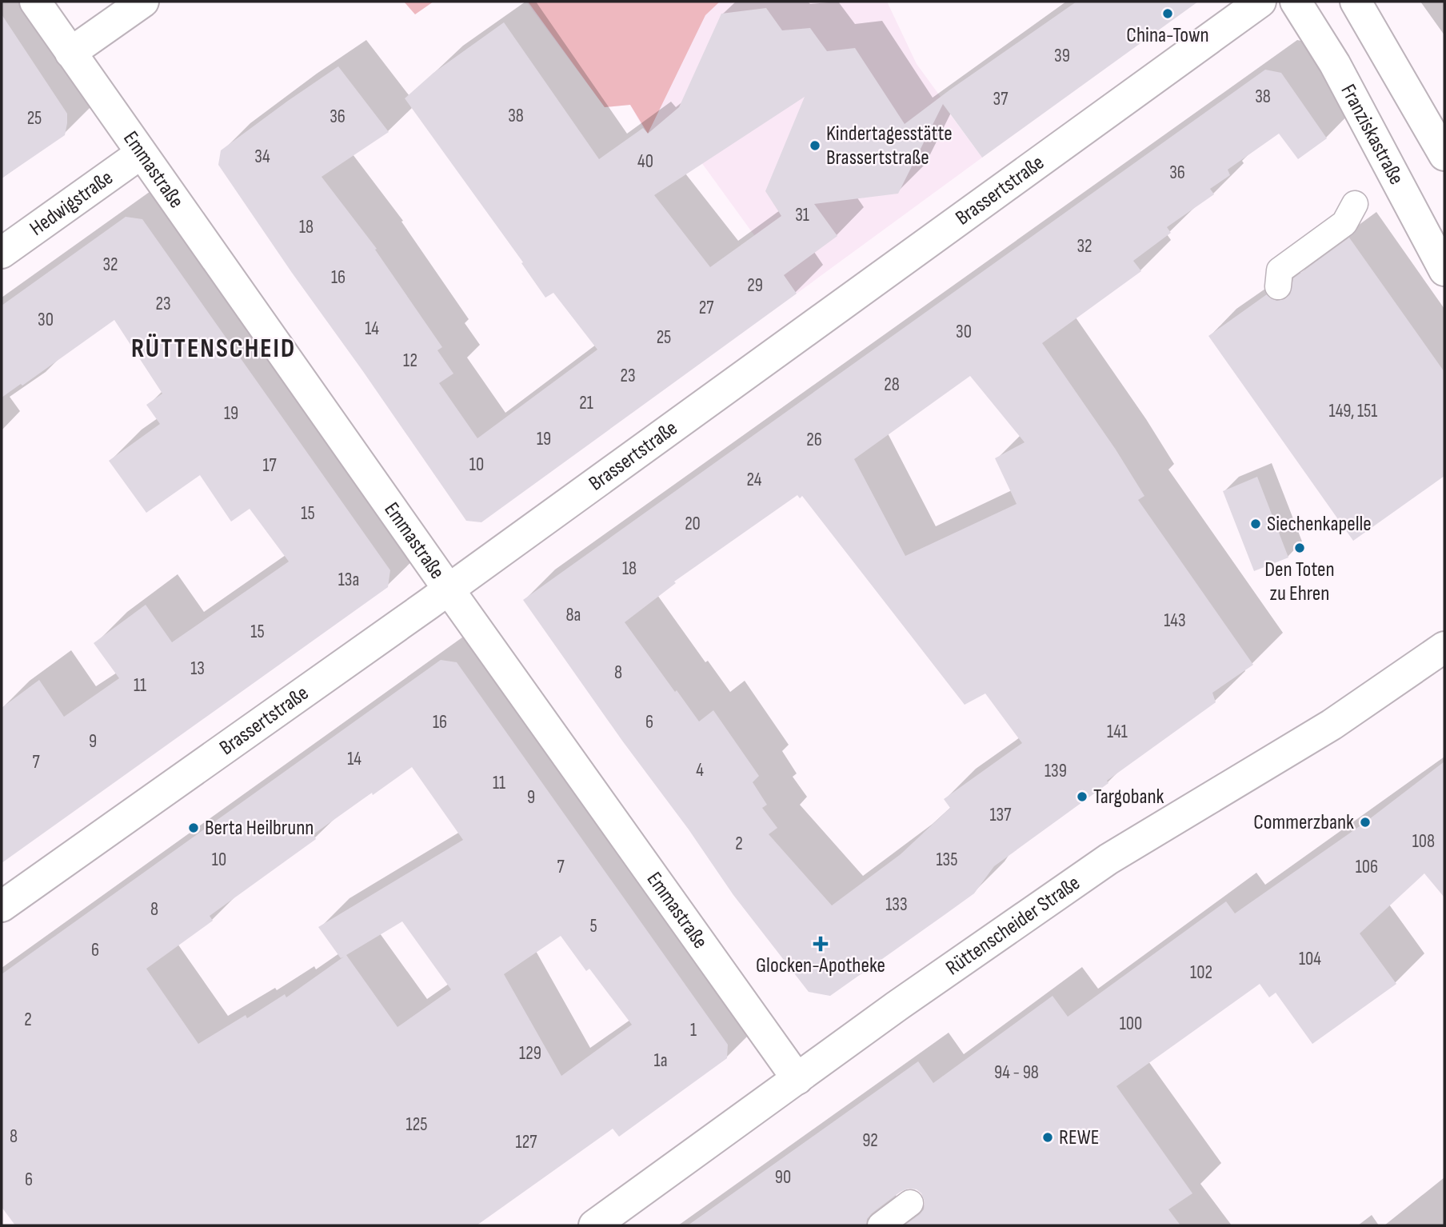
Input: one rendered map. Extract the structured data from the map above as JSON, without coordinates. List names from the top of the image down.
{
  "streets": {
    "street": [
      "Franziskastraße",
      "Emmastraße",
      "Brassertstraße",
      "Hedwigstraße",
      "Rüttenscheider Straße"
    ]
  },
  "crossings": [
    ["Emmastraße", "Brassertstraße"],
    ["Emmastraße", "Hedwigstraße"],
    ["Emmastraße", "Rüttenscheider Straße"]
  ],
  "districts": ["RÜTTENSCHEID"],
  "places": {
    "other": [
      "China-Town",
      "Kindertagesstätte Brassertstraße",
      "Siechenkapelle",
      "Den Toten zu Ehren",
      "Targobank",
      "Commerzbank",
      "Berta Heilbrunn",
      "REWE"
    ],
    "health": ["Glocken-Apotheke"]
  },
  "house_numbers": [
    "39",
    "38",
    "37",
    "38",
    "36",
    "25",
    "34",
    "40",
    "36",
    "31",
    "18",
    "32",
    "32",
    "16",
    "29",
    "23",
    "27",
    "30",
    "14",
    "30",
    "25",
    "12",
    "23",
    "28",
    "21",
    "149, 151",
    "19",
    "19",
    "26",
    "10",
    "17",
    "24",
    "15",
    "20",
    "18",
    "13a",
    "8a",
    "143",
    "15",
    "13",
    "8",
    "11",
    "16",
    "6",
    "141",
    "9",
    "14",
    "7",
    "4",
    "139",
    "11",
    "9",
    "137",
    "108",
    "2",
    "10",
    "135",
    "7",
    "106",
    "133",
    "8",
    "5",
    "6",
    "104",
    "102",
    "2",
    "100",
    "1",
    "129",
    "1a",
    "94 - 98",
    "125",
    "8",
    "92",
    "127",
    "90",
    "6"
  ]
}
